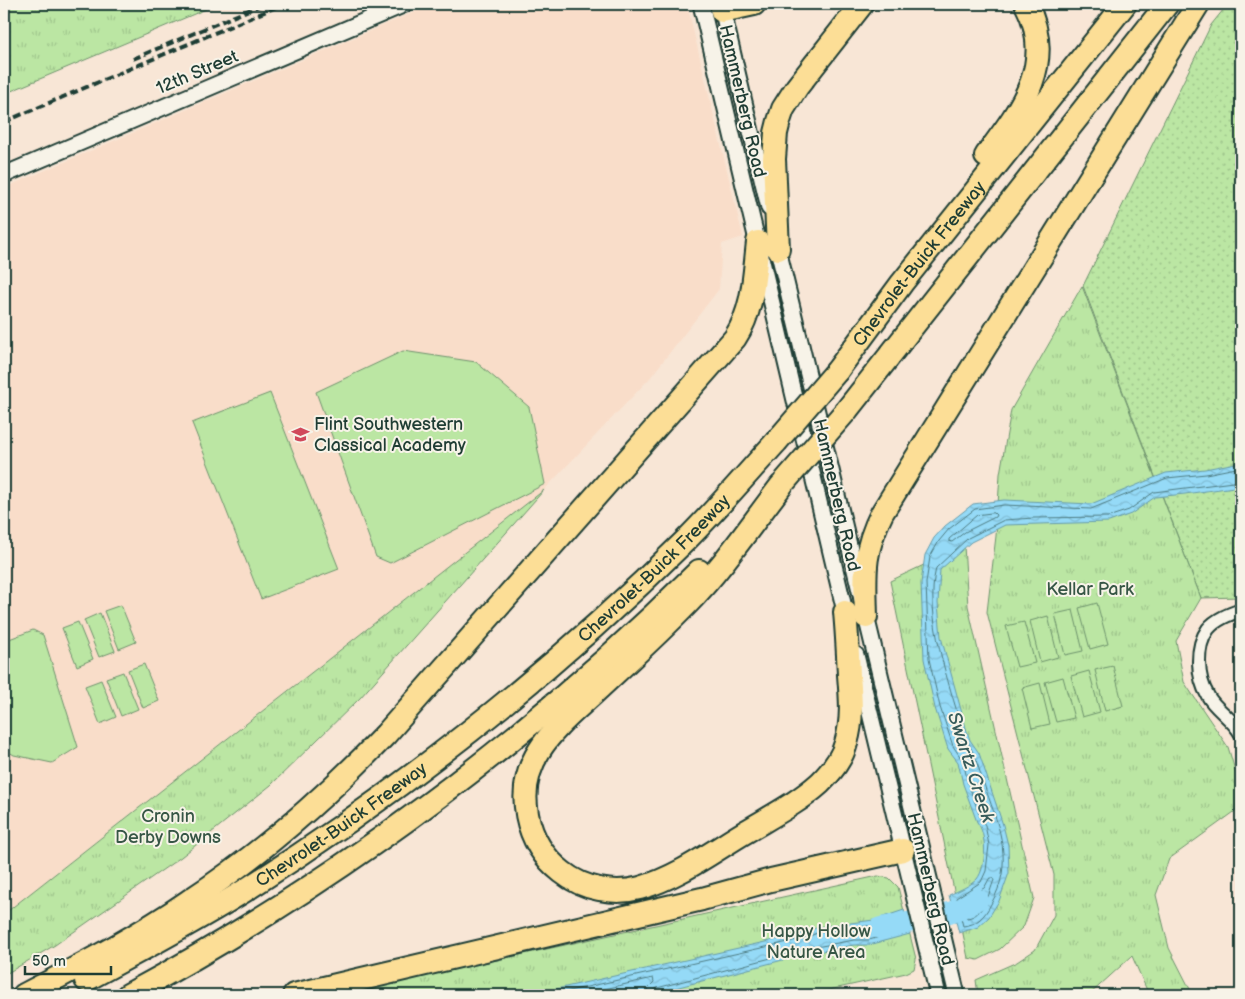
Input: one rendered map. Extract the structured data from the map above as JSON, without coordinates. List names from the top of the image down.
{
  "streets": {
    "highway": ["Chevrolet-Buick Freeway"],
    "street": ["12th Street", "Hammerberg Road"]
  },
  "water": ["Swartz Creek"],
  "parks": ["Kellar Park", "Cronin Derby Downs", "Happy Hollow Nature Area"],
  "places": {
    "school or university": ["Flint Southwestern Classical Academy"]
  },
  "scale_bar": "50 m"
}
